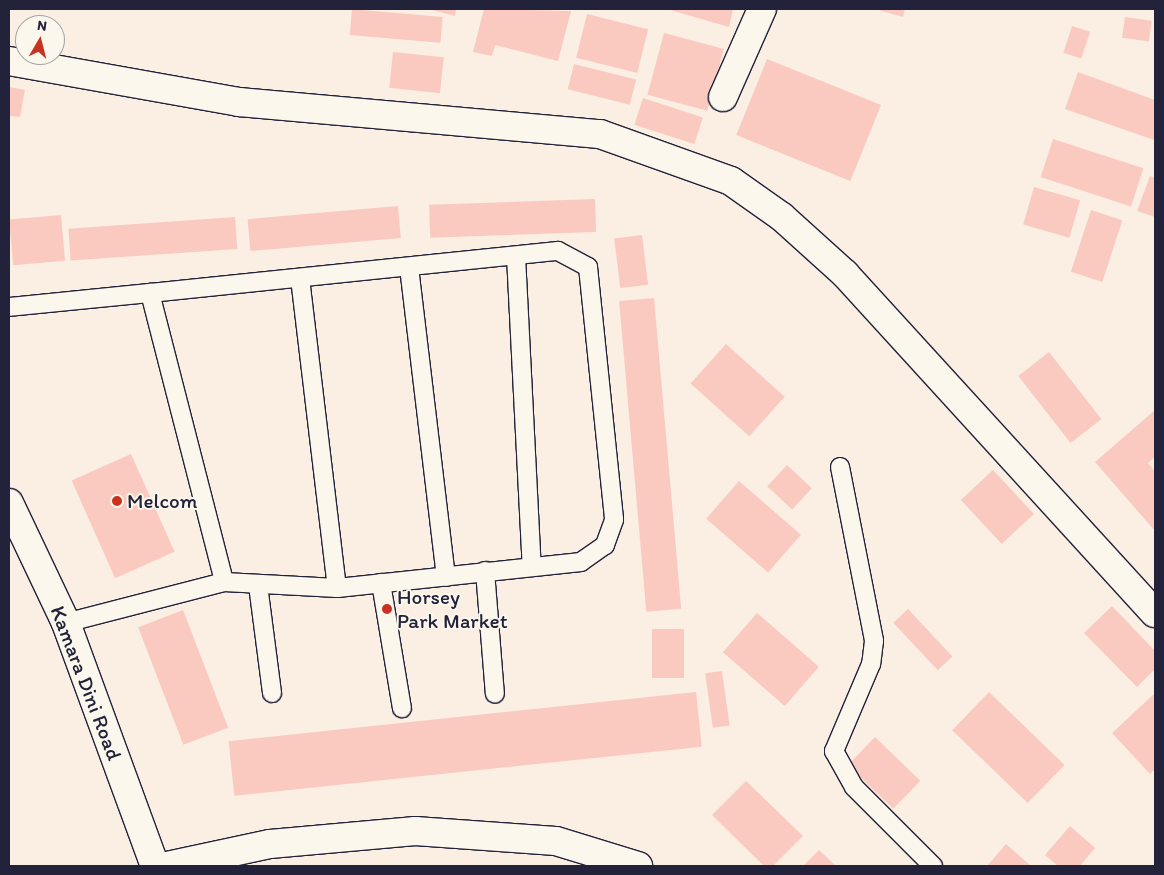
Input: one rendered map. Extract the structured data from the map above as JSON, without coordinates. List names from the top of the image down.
{
  "streets": {
    "street": ["Kamara Dini Road"]
  },
  "places": ["Melcom", "Horsey Park Market"],
  "north": "top"
}
